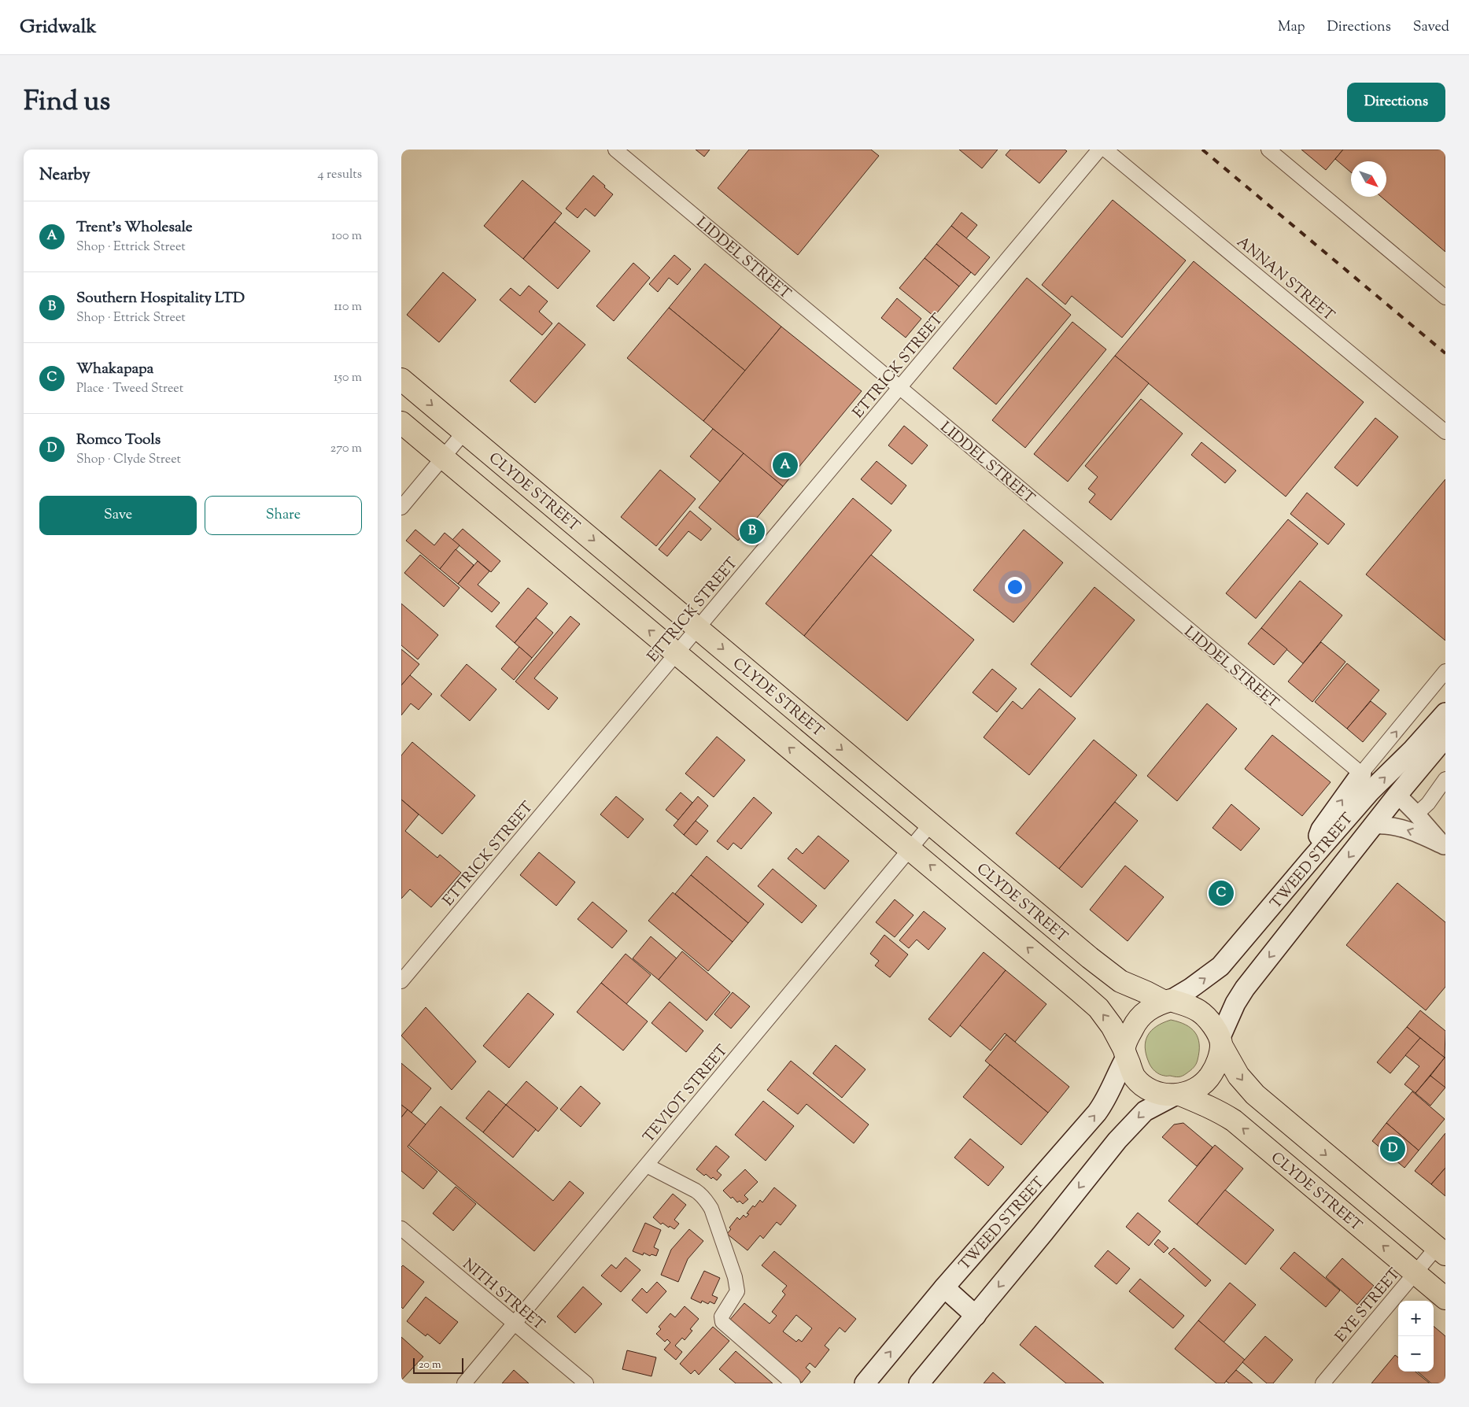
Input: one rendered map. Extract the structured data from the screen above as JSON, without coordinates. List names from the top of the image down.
{
  "streets": {
    "highway": ["CLYDE STREET"],
    "main road": ["TWEED STREET"],
    "street": [
      "LIDDEL STREET",
      "ANNAN STREET",
      "ETTRICK STREET",
      "TEVIOT STREET",
      "NITH STREET",
      "EYE STREET"
    ]
  },
  "crossings": [
    ["LIDDEL STREET", "ETTRICK STREET"],
    ["ETTRICK STREET", "CLYDE STREET"],
    ["CLYDE STREET", "TWEED STREET"],
    ["CLYDE STREET", "TEVIOT STREET"],
    ["CLYDE STREET", "EYE STREET"],
    ["TEVIOT STREET", "NITH STREET"]
  ],
  "scale_bar": "20 m",
  "north": "bottom right",
  "page": {
    "header": "Gridwalk",
    "nav": ["Map", "Directions", "Saved"],
    "title": "Find us",
    "buttons": [
      "Directions",
      ["Save", "Share"]
    ],
    "heading": ["Nearby", "4 results"],
    "list": [
      {
        "mark": "A",
        "name": "Trent's Wholesale",
        "note": "Shop · Ettrick Street",
        "value": "100 m"
      },
      {
        "mark": "B",
        "name": "Southern Hospitality LTD",
        "note": "Shop · Ettrick Street",
        "value": "110 m"
      },
      {
        "mark": "C",
        "name": "Whakapapa",
        "note": "Place · Tweed Street",
        "value": "150 m"
      },
      {
        "mark": "D",
        "name": "Romco Tools",
        "note": "Shop · Clyde Street",
        "value": "270 m"
      }
    ],
    "pins": [
      "A",
      "B",
      "C",
      "D"
    ],
    "map_buttons": ["+", "−"],
    "scale": "20 m"
  }
}
